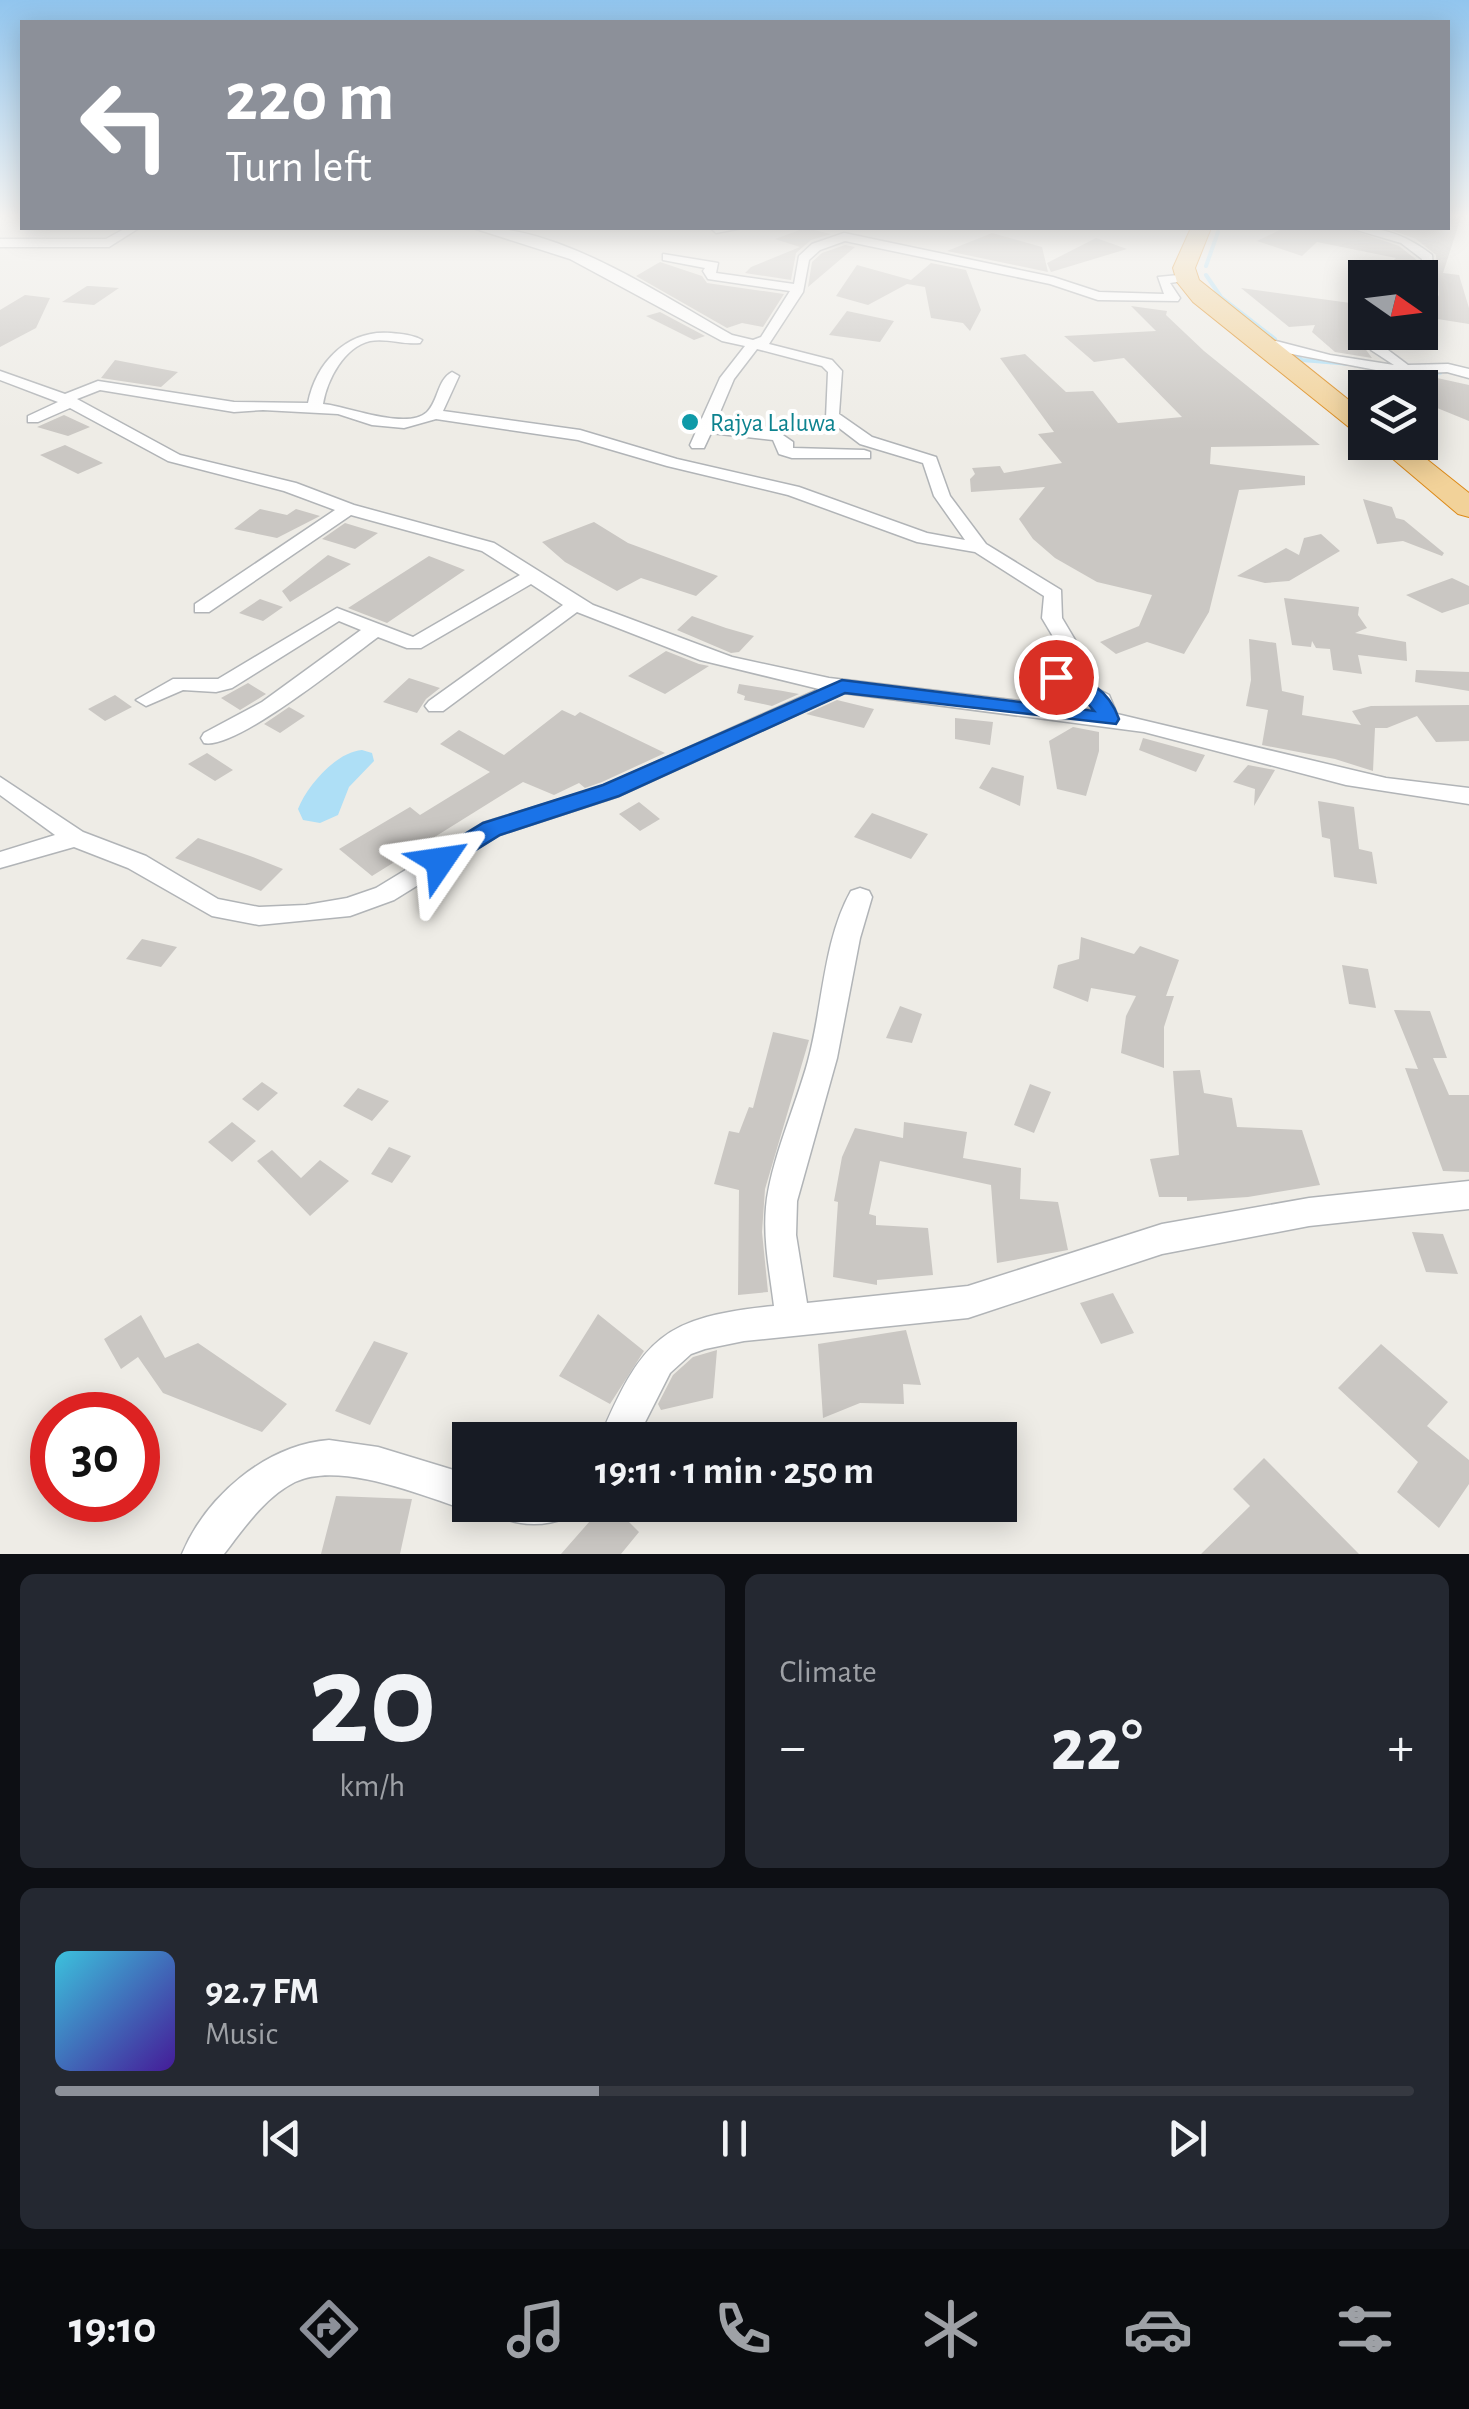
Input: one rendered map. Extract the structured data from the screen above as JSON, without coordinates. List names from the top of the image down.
{
  "places": ["Rajya Laluwa"],
  "north": "right",
  "page": {
    "turn": ["220 m", "Turn left"],
    "limit": "30",
    "trip": "19:11 · 1 min · 250 m",
    "tile": [
      ["20", "km/h"],
      "Climate"
    ],
    "heat": ["−", "22°", "+"],
    "song": ["92.7 FM", "Music"],
    "tabs": "19:10"
  }
}
